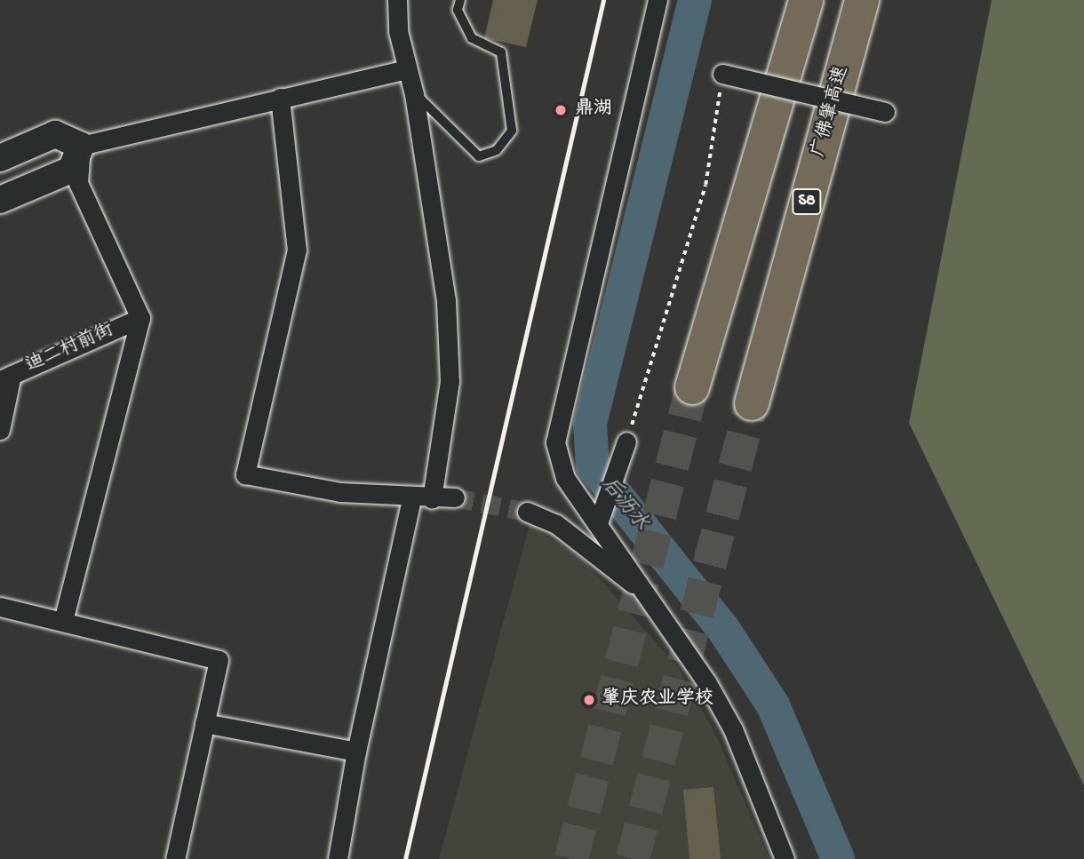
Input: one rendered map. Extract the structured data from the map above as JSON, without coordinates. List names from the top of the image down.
{
  "streets": {
    "highway": ["广佛肇高速", "S8"],
    "street": ["迪二村前街"]
  },
  "water": ["后沥水"],
  "places": ["鼎湖", "肇庆农业学校"]
}
